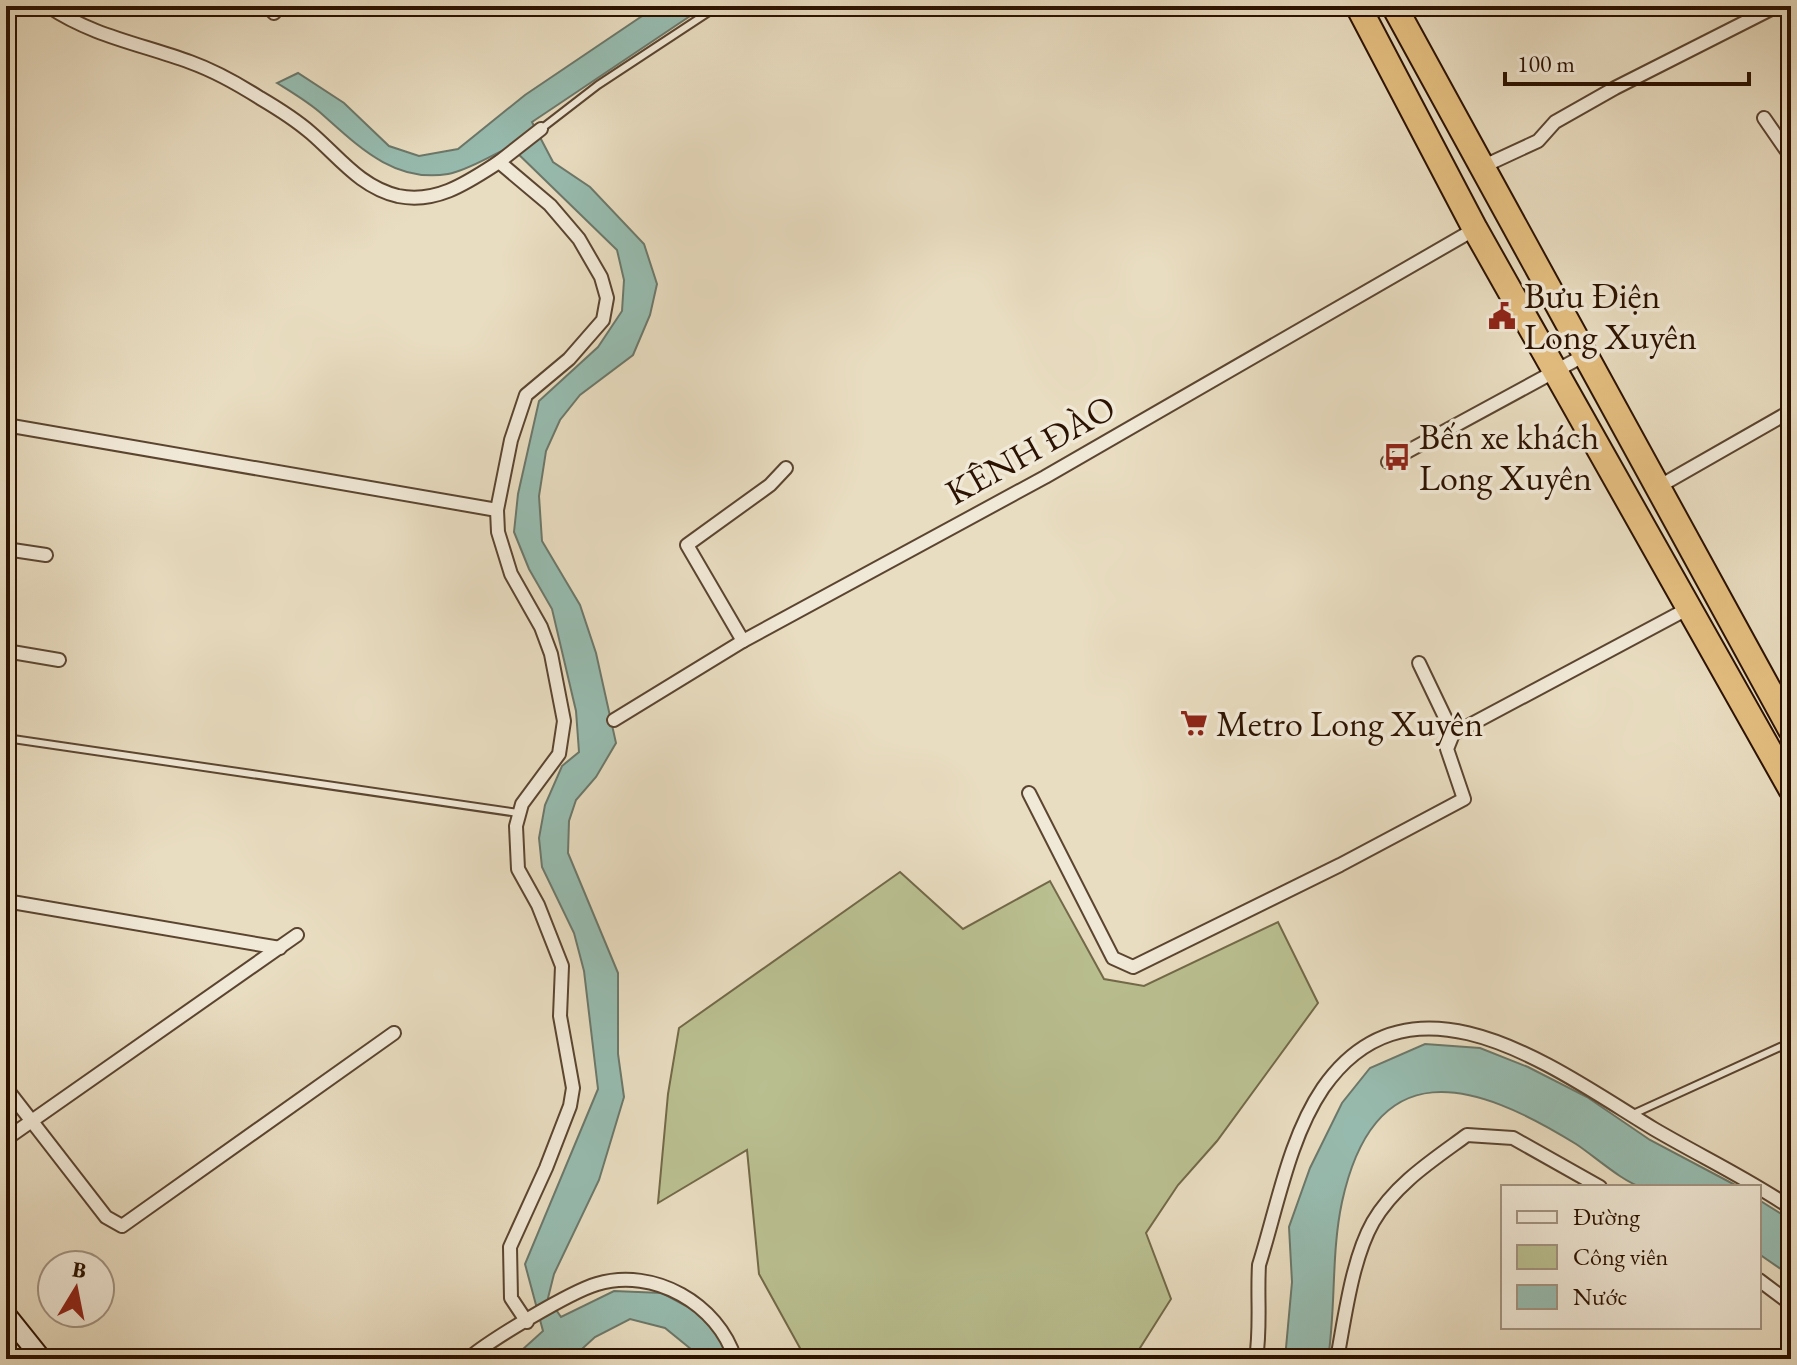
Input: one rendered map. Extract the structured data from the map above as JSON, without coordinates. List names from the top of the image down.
{
  "streets": {
    "street": ["KÊNH ĐÀO"]
  },
  "places": {
    "public building": ["Bưu Điện Long Xuyên"],
    "bus stop": ["Bến xe khách Long Xuyên"],
    "supermarket": ["Metro Long Xuyên"]
  },
  "legend": ["Đường", "Công viên", "Nước"],
  "scale_bar": "100 m",
  "north": "top"
}
